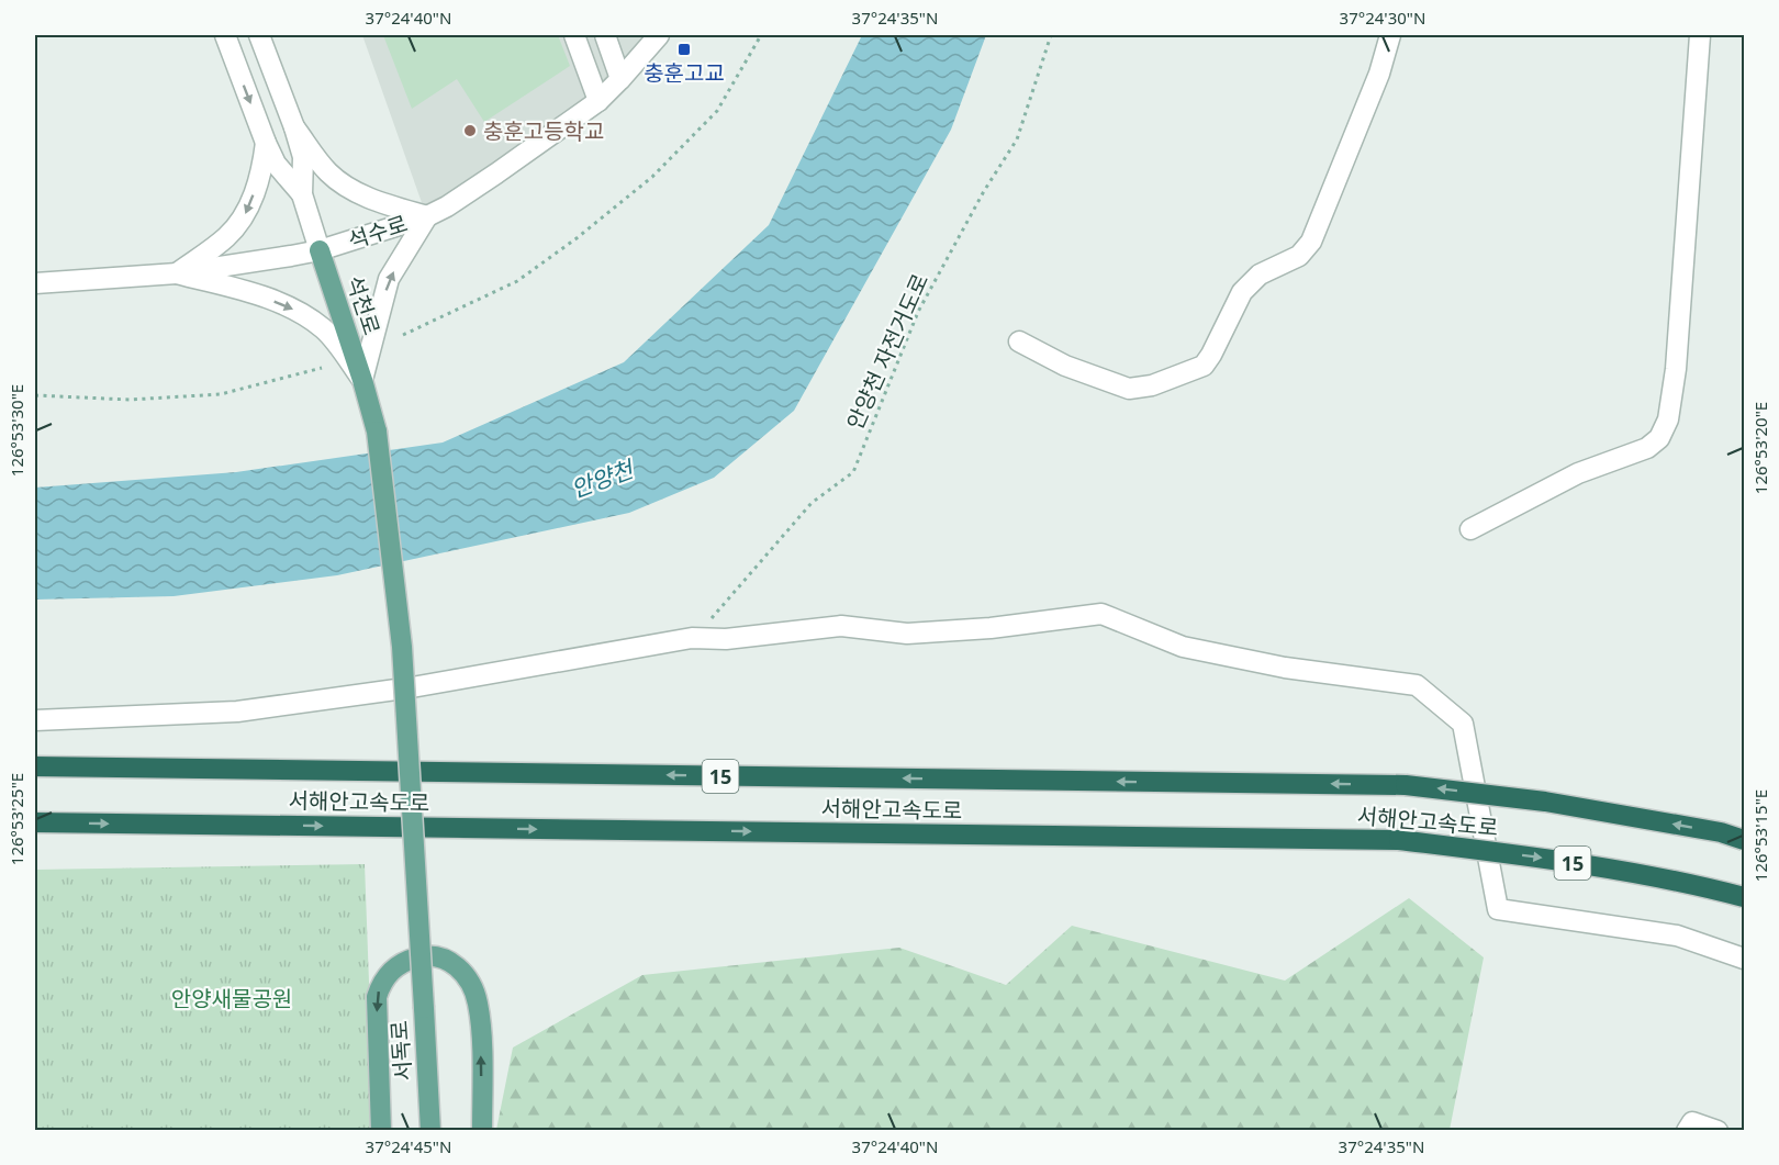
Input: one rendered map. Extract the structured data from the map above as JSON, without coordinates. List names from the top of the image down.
{
  "streets": {
    "highway": ["15", "서해안고속도로"],
    "main road": ["석천로", "서독로"],
    "street": ["석수로"],
    "path": ["안양천 자전거도로"]
  },
  "crossings": [
    ["석수로", "석천로"],
    ["석천로", "서독로"]
  ],
  "water": ["안양천"],
  "parks": ["안양새물공원"],
  "places": {
    "transit": ["충훈고교"],
    "other": ["충훈고등학교"]
  },
  "coordinates": [
    "37°24'40\"N",
    "37°24'35\"N",
    "37°24'30\"N",
    "126°53'30\"E",
    "126°53'20\"E",
    "126°53'25\"E",
    "126°53'15\"E",
    "37°24'45\"N"
  ]
}
